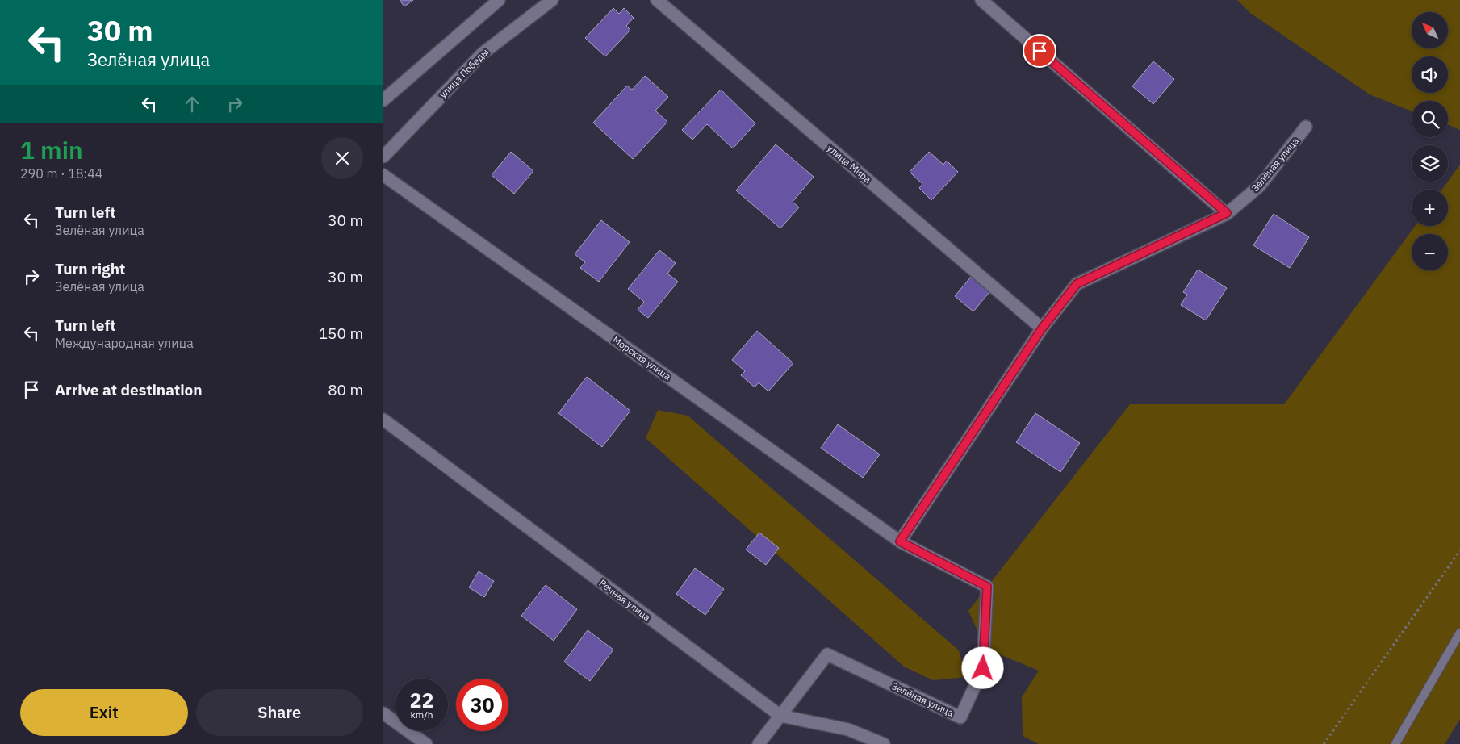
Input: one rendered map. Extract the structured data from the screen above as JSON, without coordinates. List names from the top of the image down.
{
  "streets": {
    "street": [
      "улица Победы",
      "улица Мира",
      "Зелёная улица",
      "Морская улица",
      "Речная улица"
    ]
  },
  "crossings": [
    ["улица Мира", "Зелёная улица"],
    ["Зелёная улица", "Морская улица"],
    ["Зелёная улица", "Речная улица"]
  ],
  "north": "top left",
  "page": {
    "turn": ["30 m", "Зелёная улица"],
    "map_buttons": ["+", "−"],
    "heading": ["1 min", "290 m · 18:44"],
    "list": [
      {
        "name": "Turn left",
        "note": "Зелёная улица",
        "value": "30 m"
      },
      {
        "name": "Turn right",
        "note": "Зелёная улица",
        "value": "30 m"
      },
      {
        "name": "Turn left",
        "note": "Международная улица",
        "value": "150 m"
      },
      {
        "name": "Arrive at destination",
        "value": "80 m"
      }
    ],
    "speed": "22 km/h",
    "limit": "30",
    "buttons": ["Exit", "Share"]
  }
}
